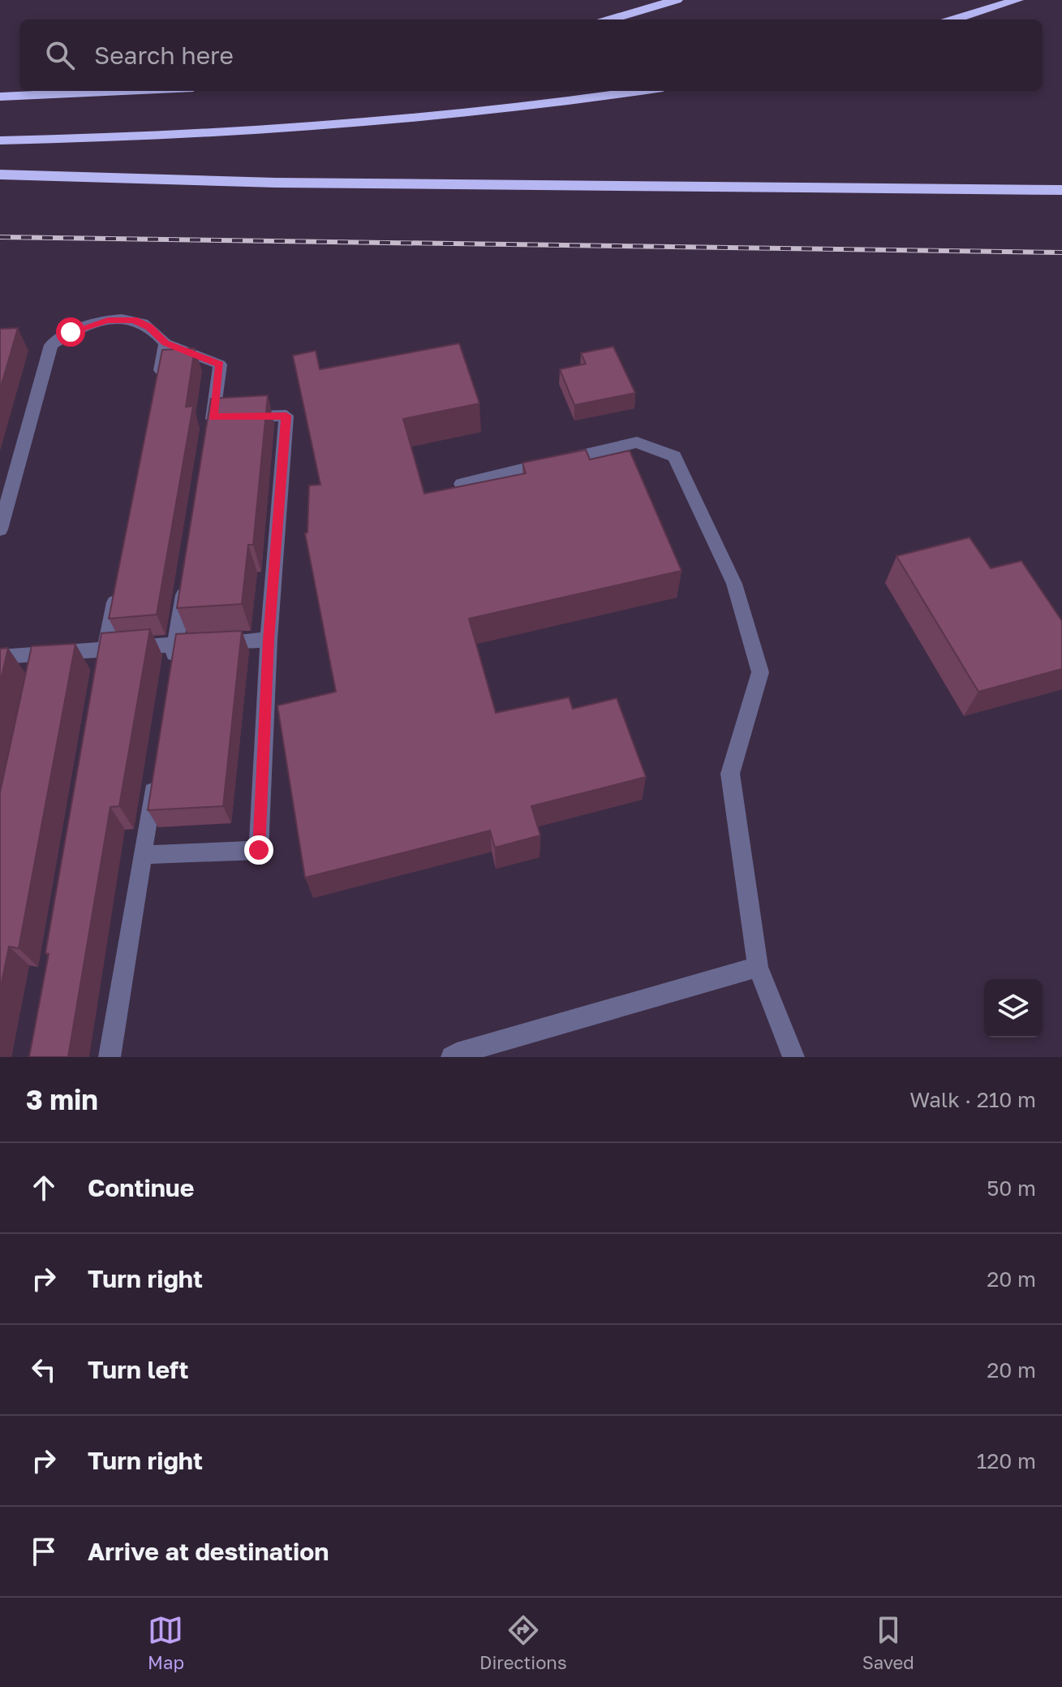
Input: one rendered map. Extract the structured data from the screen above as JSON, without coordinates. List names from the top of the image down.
{
  "page": {
    "search": "Search here",
    "heading": ["3 min", "Walk · 210 m"],
    "list": [
      ["Continue", "50 m"],
      ["Turn right", "20 m"],
      ["Turn left", "20 m"],
      ["Turn right", "120 m"],
      "Arrive at destination"
    ],
    "nav": ["Map", "Directions", "Saved"]
  }
}
